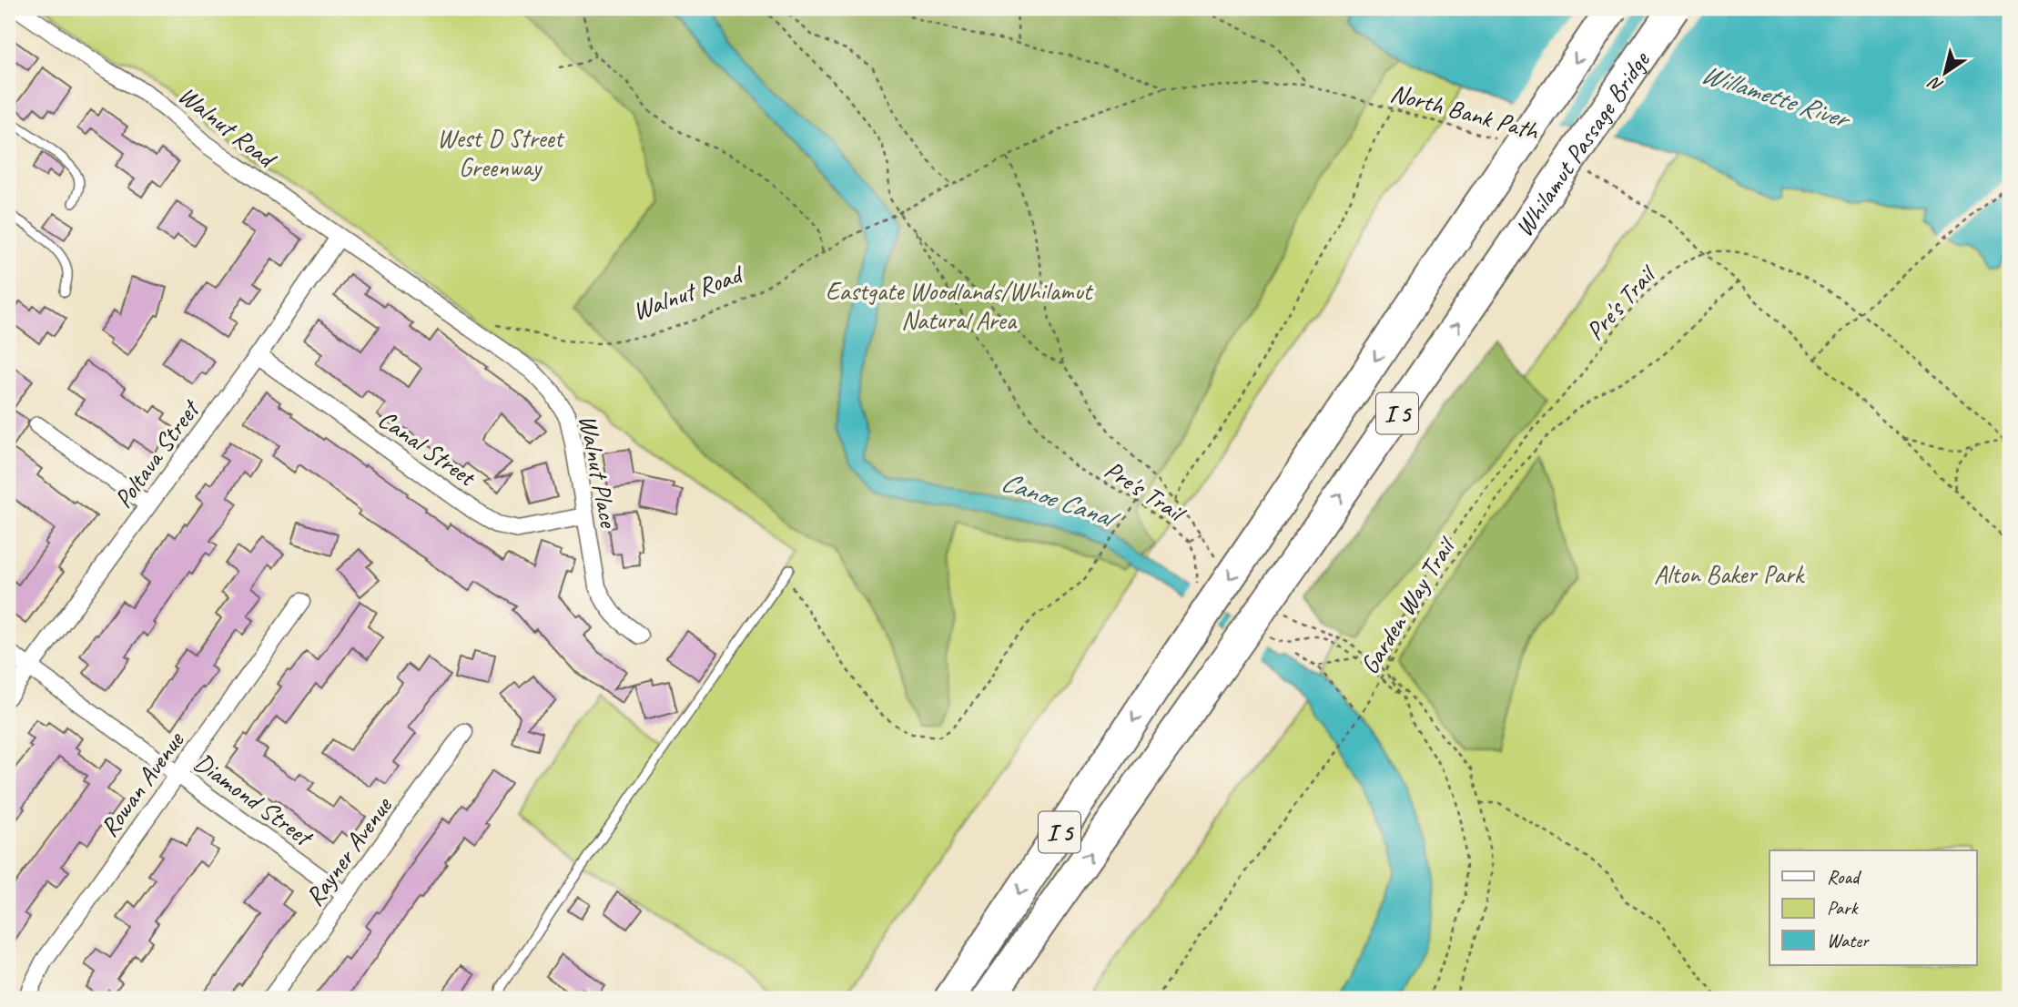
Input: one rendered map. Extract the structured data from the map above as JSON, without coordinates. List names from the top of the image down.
{
  "streets": {
    "highway": ["Whilamut Passage Bridge", "I 5"],
    "street": [
      "Walnut Road",
      "Canal Street",
      "Poltava Street",
      "Walnut Place",
      "Rowan Avenue",
      "Diamond Street",
      "Rayner Avenue"
    ],
    "path": ["North Bank Path", "Pre's Trail", "Garden Way Trail"]
  },
  "crossings": [
    ["North Bank Path", "Walnut Road"],
    ["Walnut Road", "Poltava Street"],
    ["Walnut Road", "Walnut Place"],
    ["Pre's Trail", "Garden Way Trail"],
    ["Canal Street", "Poltava Street"],
    ["Canal Street", "Walnut Place"],
    ["Poltava Street", "Diamond Street"],
    ["Rowan Avenue", "Diamond Street"],
    ["Diamond Street", "Rayner Avenue"]
  ],
  "water": ["Willamette River", "Canoe Canal"],
  "parks": ["West D Street Greenway", "Eastgate Woodlands/Whilamut Natural Area", "Alton Baker Park"],
  "legend": ["Road", "Park", "Water"],
  "north": "bottom left"
}
